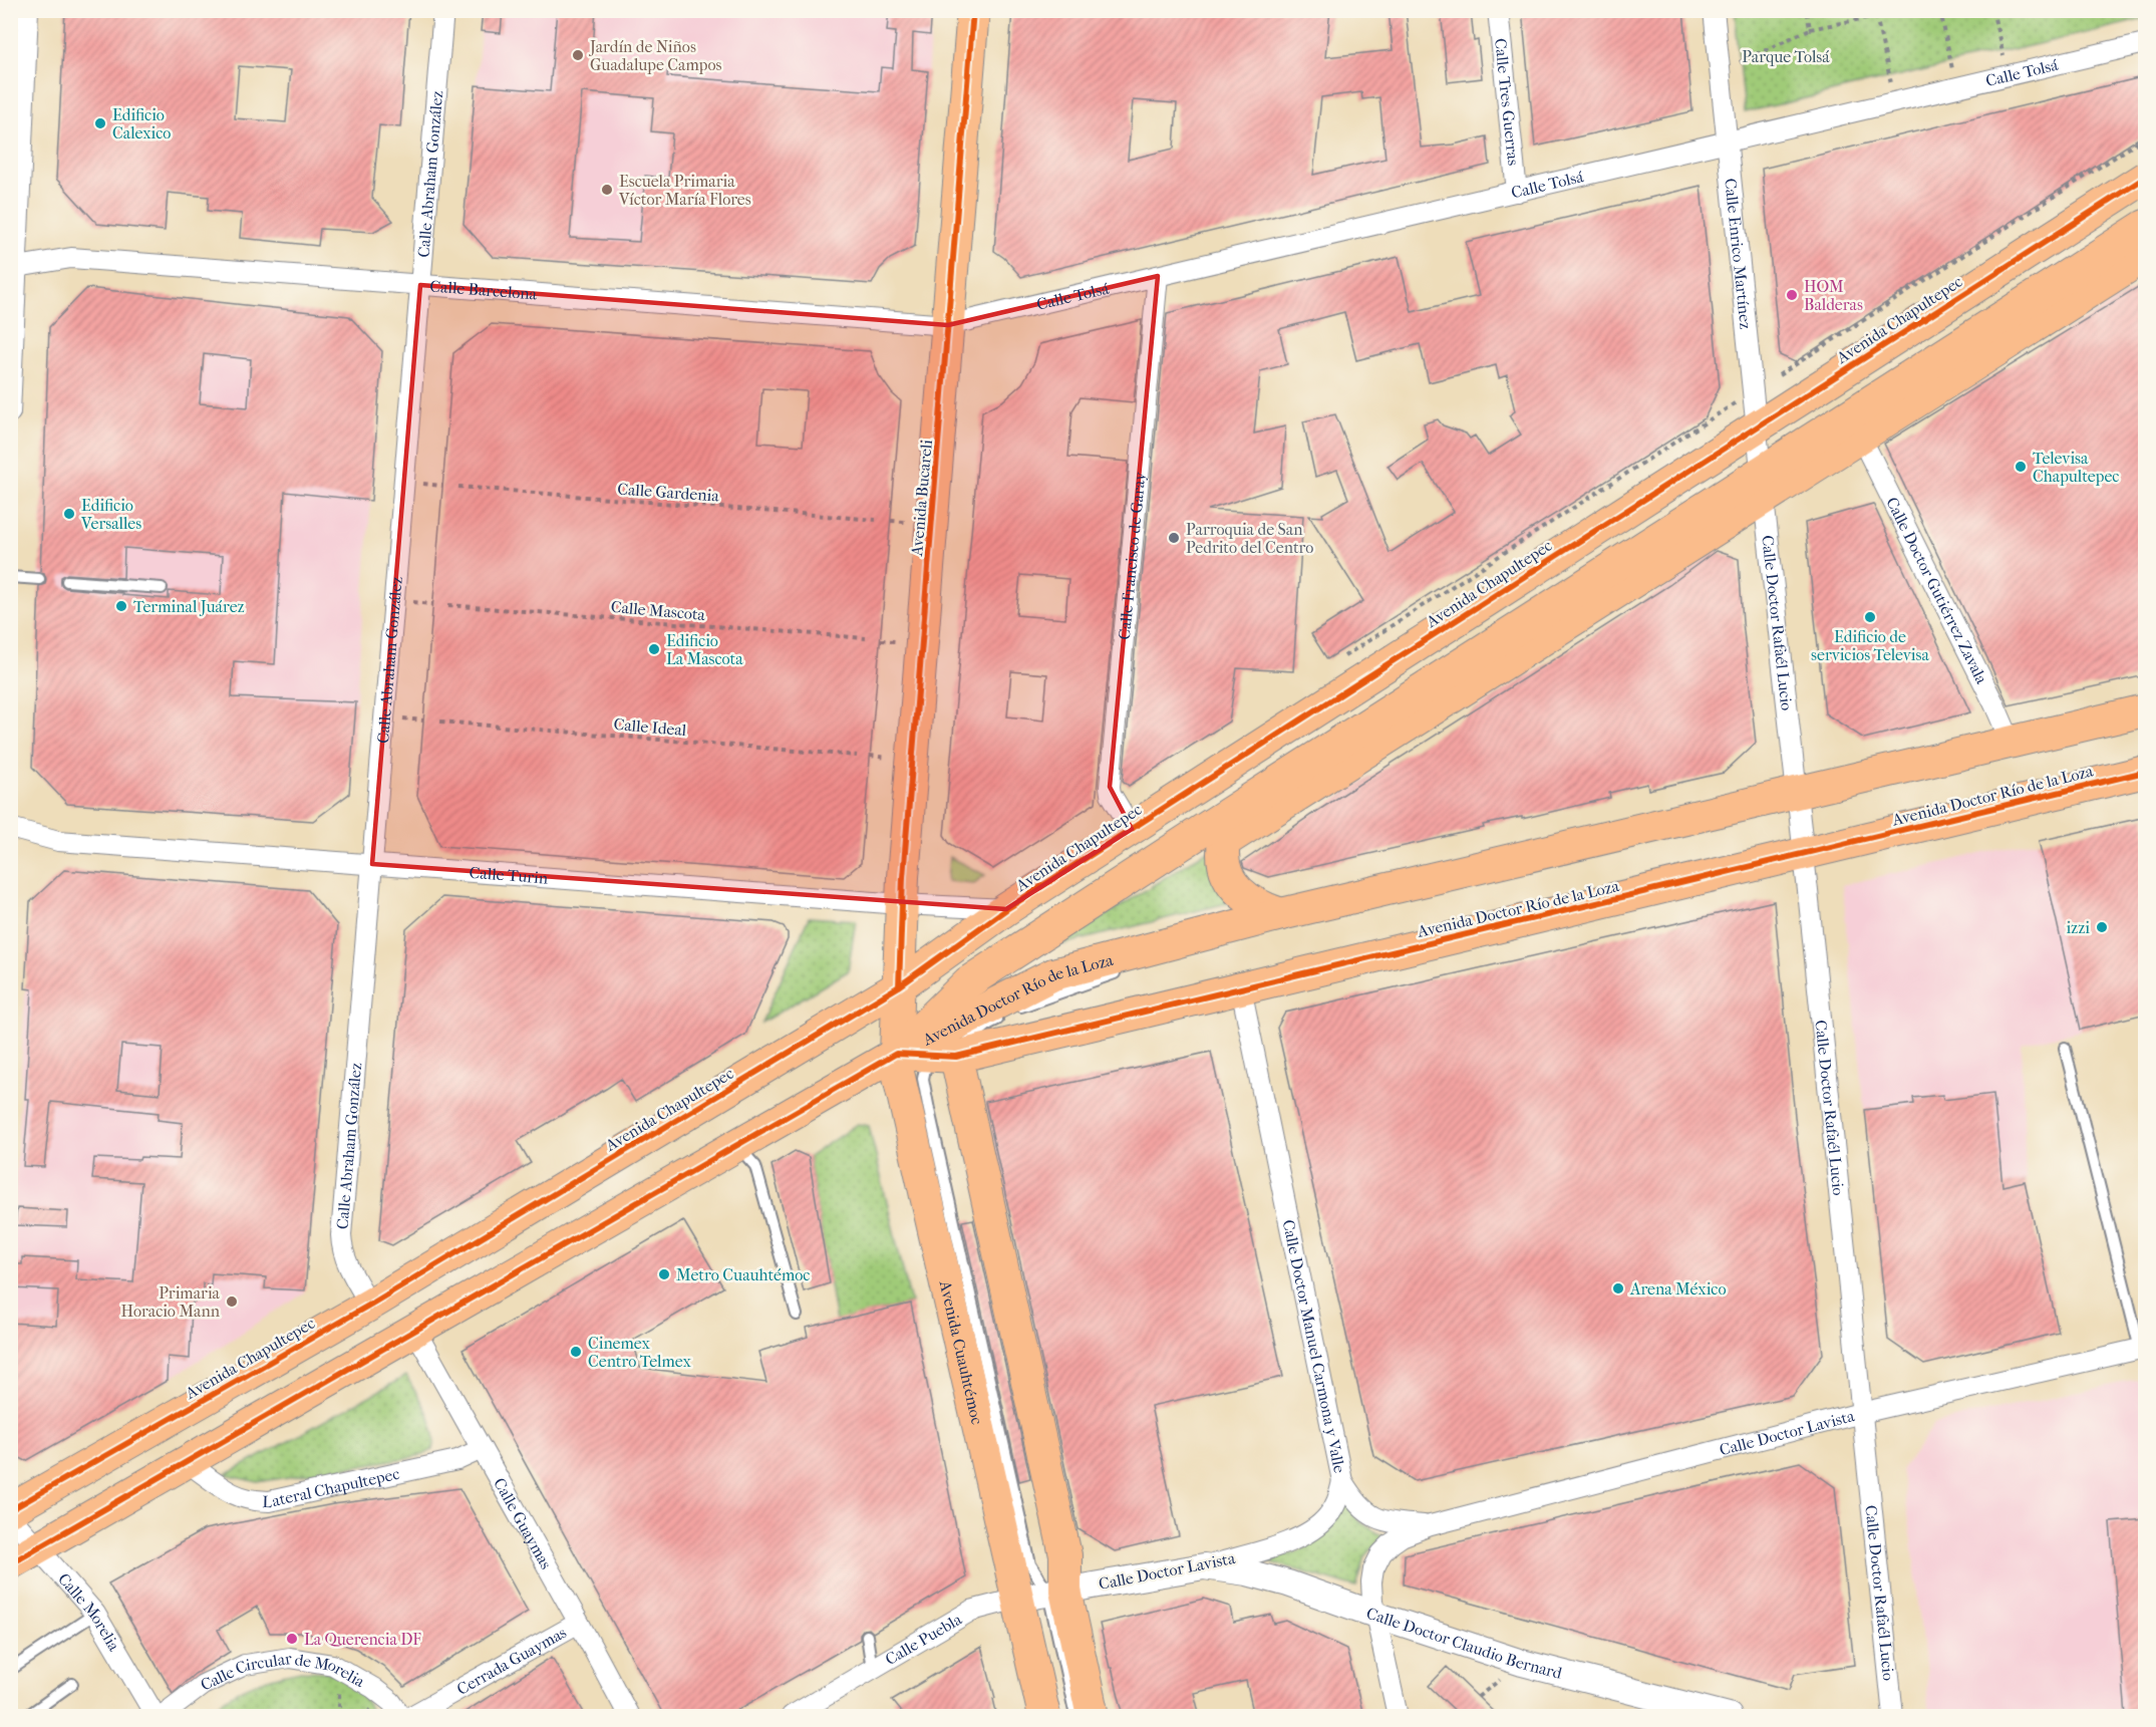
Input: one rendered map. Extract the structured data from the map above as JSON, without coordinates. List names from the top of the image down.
{
  "streets": {
    "main road": [
      "Avenida Chapultepec",
      "Avenida Bucareli",
      "Avenida Doctor Río de la Loza",
      "Avenida Cuauhtémoc"
    ],
    "street": [
      "Calle Tolsá",
      "Calle Tres Guerras",
      "Calle Abraham González",
      "Calle Enrico Martínez",
      "Calle Barcelona",
      "Calle Francisco de Garay",
      "Calle Doctor Gutiérrez Zavala",
      "Calle Doctor Rafaél Lucio",
      "Calle Turin",
      "Calle Doctor Manuel Carmona y Valle",
      "Calle Doctor Lavista",
      "Lateral Chapultepec",
      "Calle Guaymas",
      "Calle Morelia",
      "Calle Puebla",
      "Calle Doctor Claudio Bernard",
      "Cerrada Guaymas",
      "Calle Circular de Morelia"
    ],
    "path": ["Calle Gardenia", "Calle Mascota", "Calle Ideal"]
  },
  "crossings": [
    ["Calle Tolsá", "Calle Tres Guerras"],
    ["Calle Tolsá", "Calle Enrico Martínez"],
    ["Calle Tolsá", "Calle Barcelona"],
    ["Calle Tolsá", "Avenida Bucareli"],
    ["Calle Tolsá", "Calle Francisco de Garay"],
    ["Calle Abraham González", "Calle Barcelona"],
    ["Calle Abraham González", "Avenida Chapultepec"],
    ["Calle Abraham González", "Calle Turin"],
    ["Calle Enrico Martínez", "Avenida Chapultepec"],
    ["Calle Enrico Martínez", "Calle Doctor Rafaél Lucio"],
    ["Calle Barcelona", "Avenida Bucareli"],
    ["Avenida Chapultepec", "Avenida Bucareli"],
    ["Avenida Chapultepec", "Calle Francisco de Garay"],
    ["Avenida Chapultepec", "Calle Turin"],
    ["Avenida Chapultepec", "Avenida Cuauhtémoc"],
    ["Avenida Bucareli", "Calle Turin"],
    ["Avenida Bucareli", "Avenida Cuauhtémoc"],
    ["Calle Doctor Gutiérrez Zavala", "Avenida Doctor Río de la Loza"],
    ["Calle Doctor Rafaél Lucio", "Avenida Doctor Río de la Loza"],
    ["Calle Doctor Rafaél Lucio", "Calle Doctor Lavista"],
    ["Avenida Doctor Río de la Loza", "Calle Doctor Manuel Carmona y Valle"],
    ["Avenida Doctor Río de la Loza", "Avenida Cuauhtémoc"],
    ["Calle Doctor Manuel Carmona y Valle", "Calle Doctor Lavista"],
    ["Avenida Cuauhtémoc", "Calle Puebla"],
    ["Calle Doctor Lavista", "Calle Puebla"],
    ["Calle Doctor Lavista", "Calle Doctor Claudio Bernard"],
    ["Lateral Chapultepec", "Calle Guaymas"],
    ["Calle Guaymas", "Cerrada Guaymas"]
  ],
  "parks": ["Parque Tolsá"],
  "places": [
    "Jardín de Niños Guadalupe Campos",
    "Edificio Calexico",
    "Escuela Primaria Víctor María Flores",
    "HOM Balderas",
    "Televisa Chapultepec",
    "Edificio Versalles",
    "Parroquia de San Pedrito del Centro",
    "Terminal Juárez",
    "Edificio de servicios Televisa",
    "Edificio La Mascota",
    "izzi",
    "Metro Cuauhtémoc",
    "Arena México",
    "Primaria Horacio Mann",
    "Cinemex Centro Telmex",
    "La Querencia DF"
  ]
}
